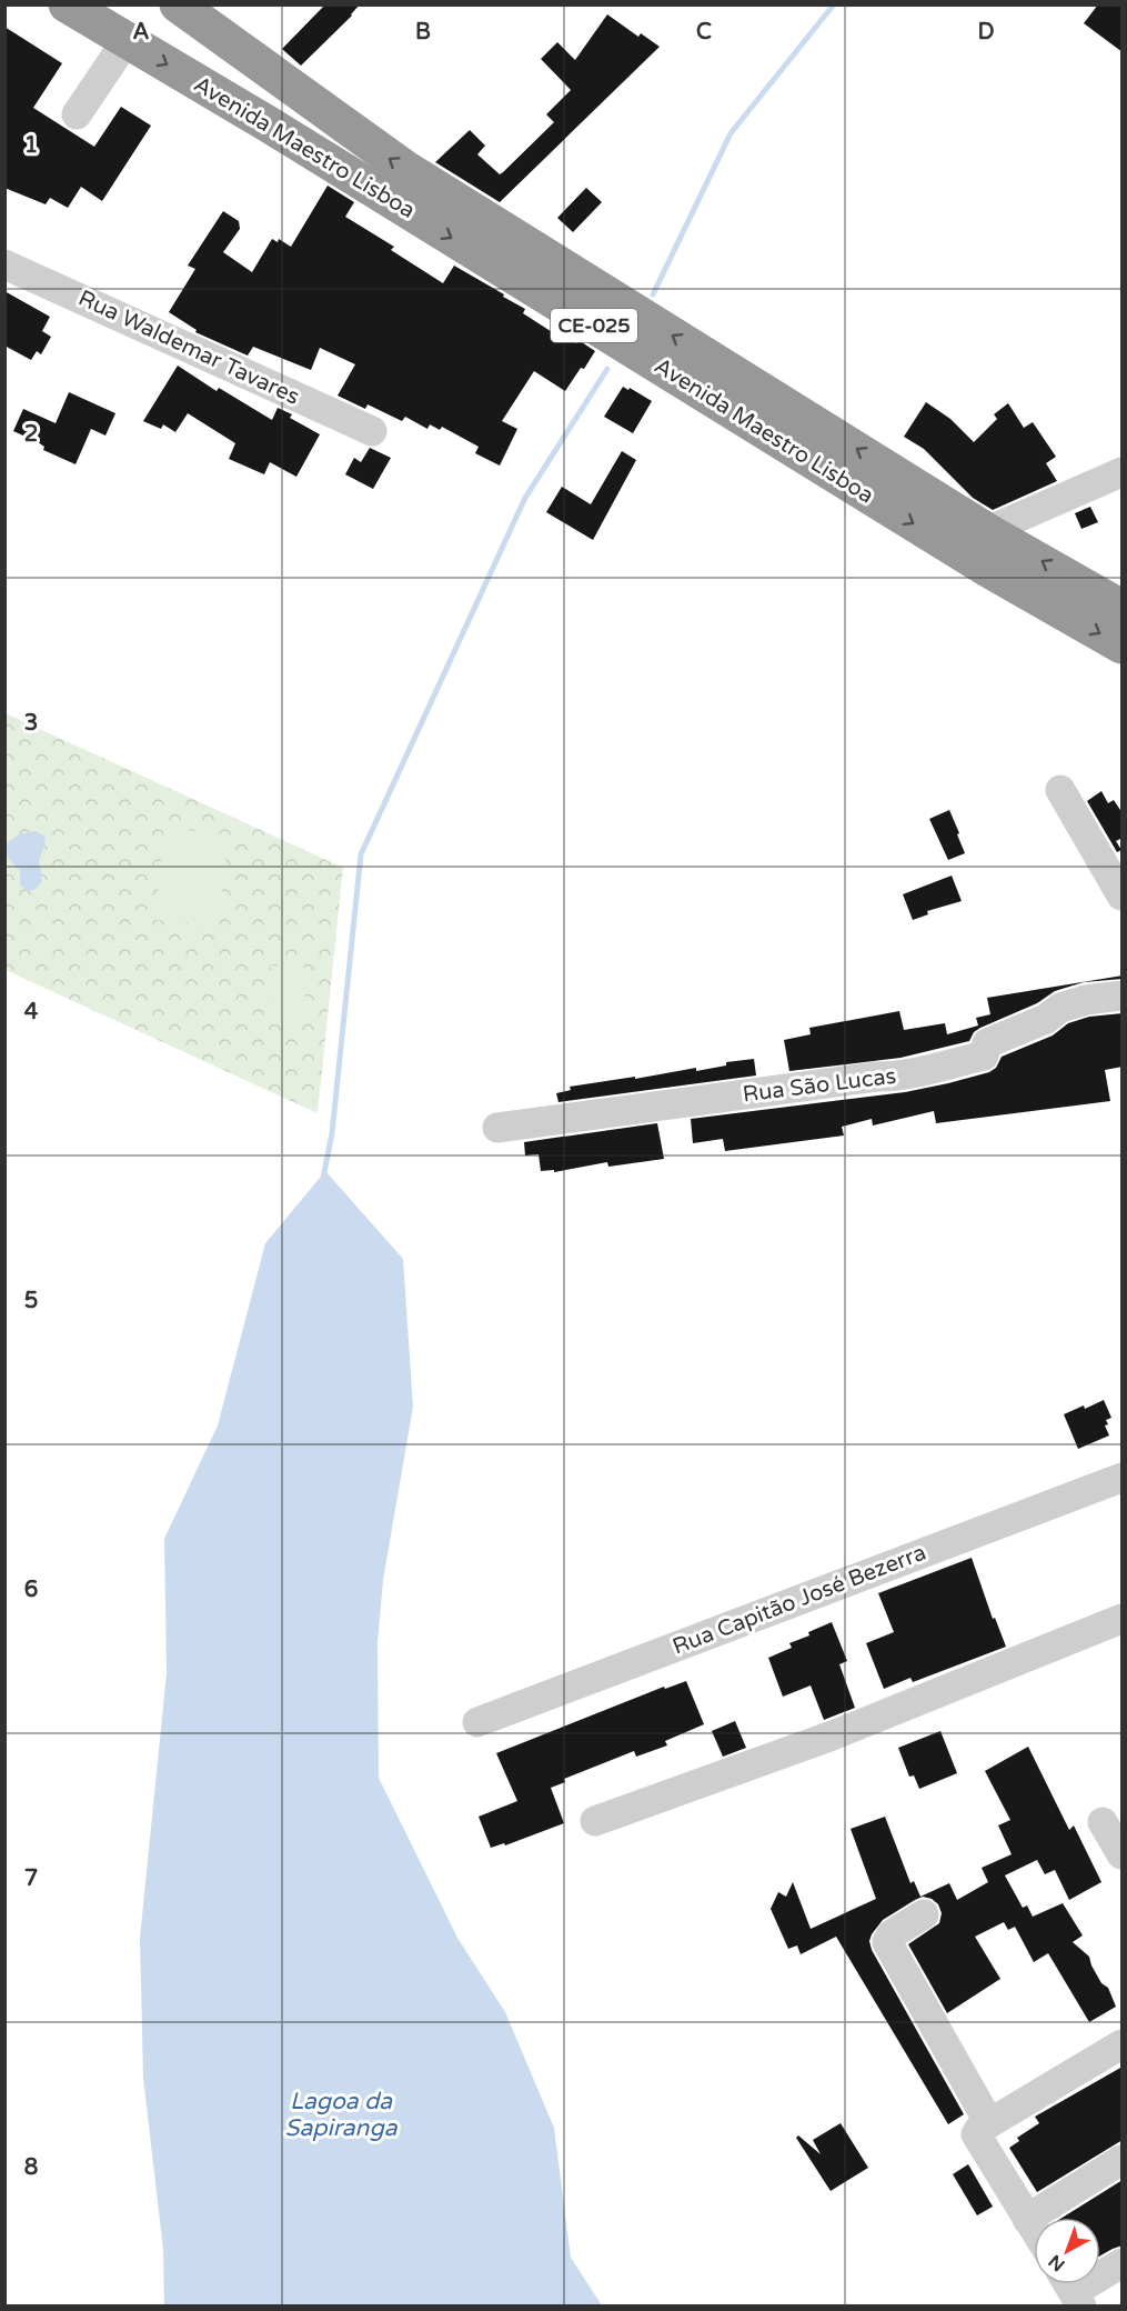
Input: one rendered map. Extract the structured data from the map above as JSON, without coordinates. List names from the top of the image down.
{
  "streets": {
    "highway": ["Avenida Maestro Lisboa", "CE-025"],
    "street": ["Rua Waldemar Tavares", "Rua São Lucas", "Rua Capitão José Bezerra"]
  },
  "water": ["Lagoa da Sapiranga"],
  "north": "bottom left",
  "grid": {
    "columns": [
      "A",
      "B",
      "C",
      "D"
    ],
    "rows": [
      "1",
      "2",
      "3",
      "4",
      "5",
      "6",
      "7",
      "8"
    ]
  }
}
